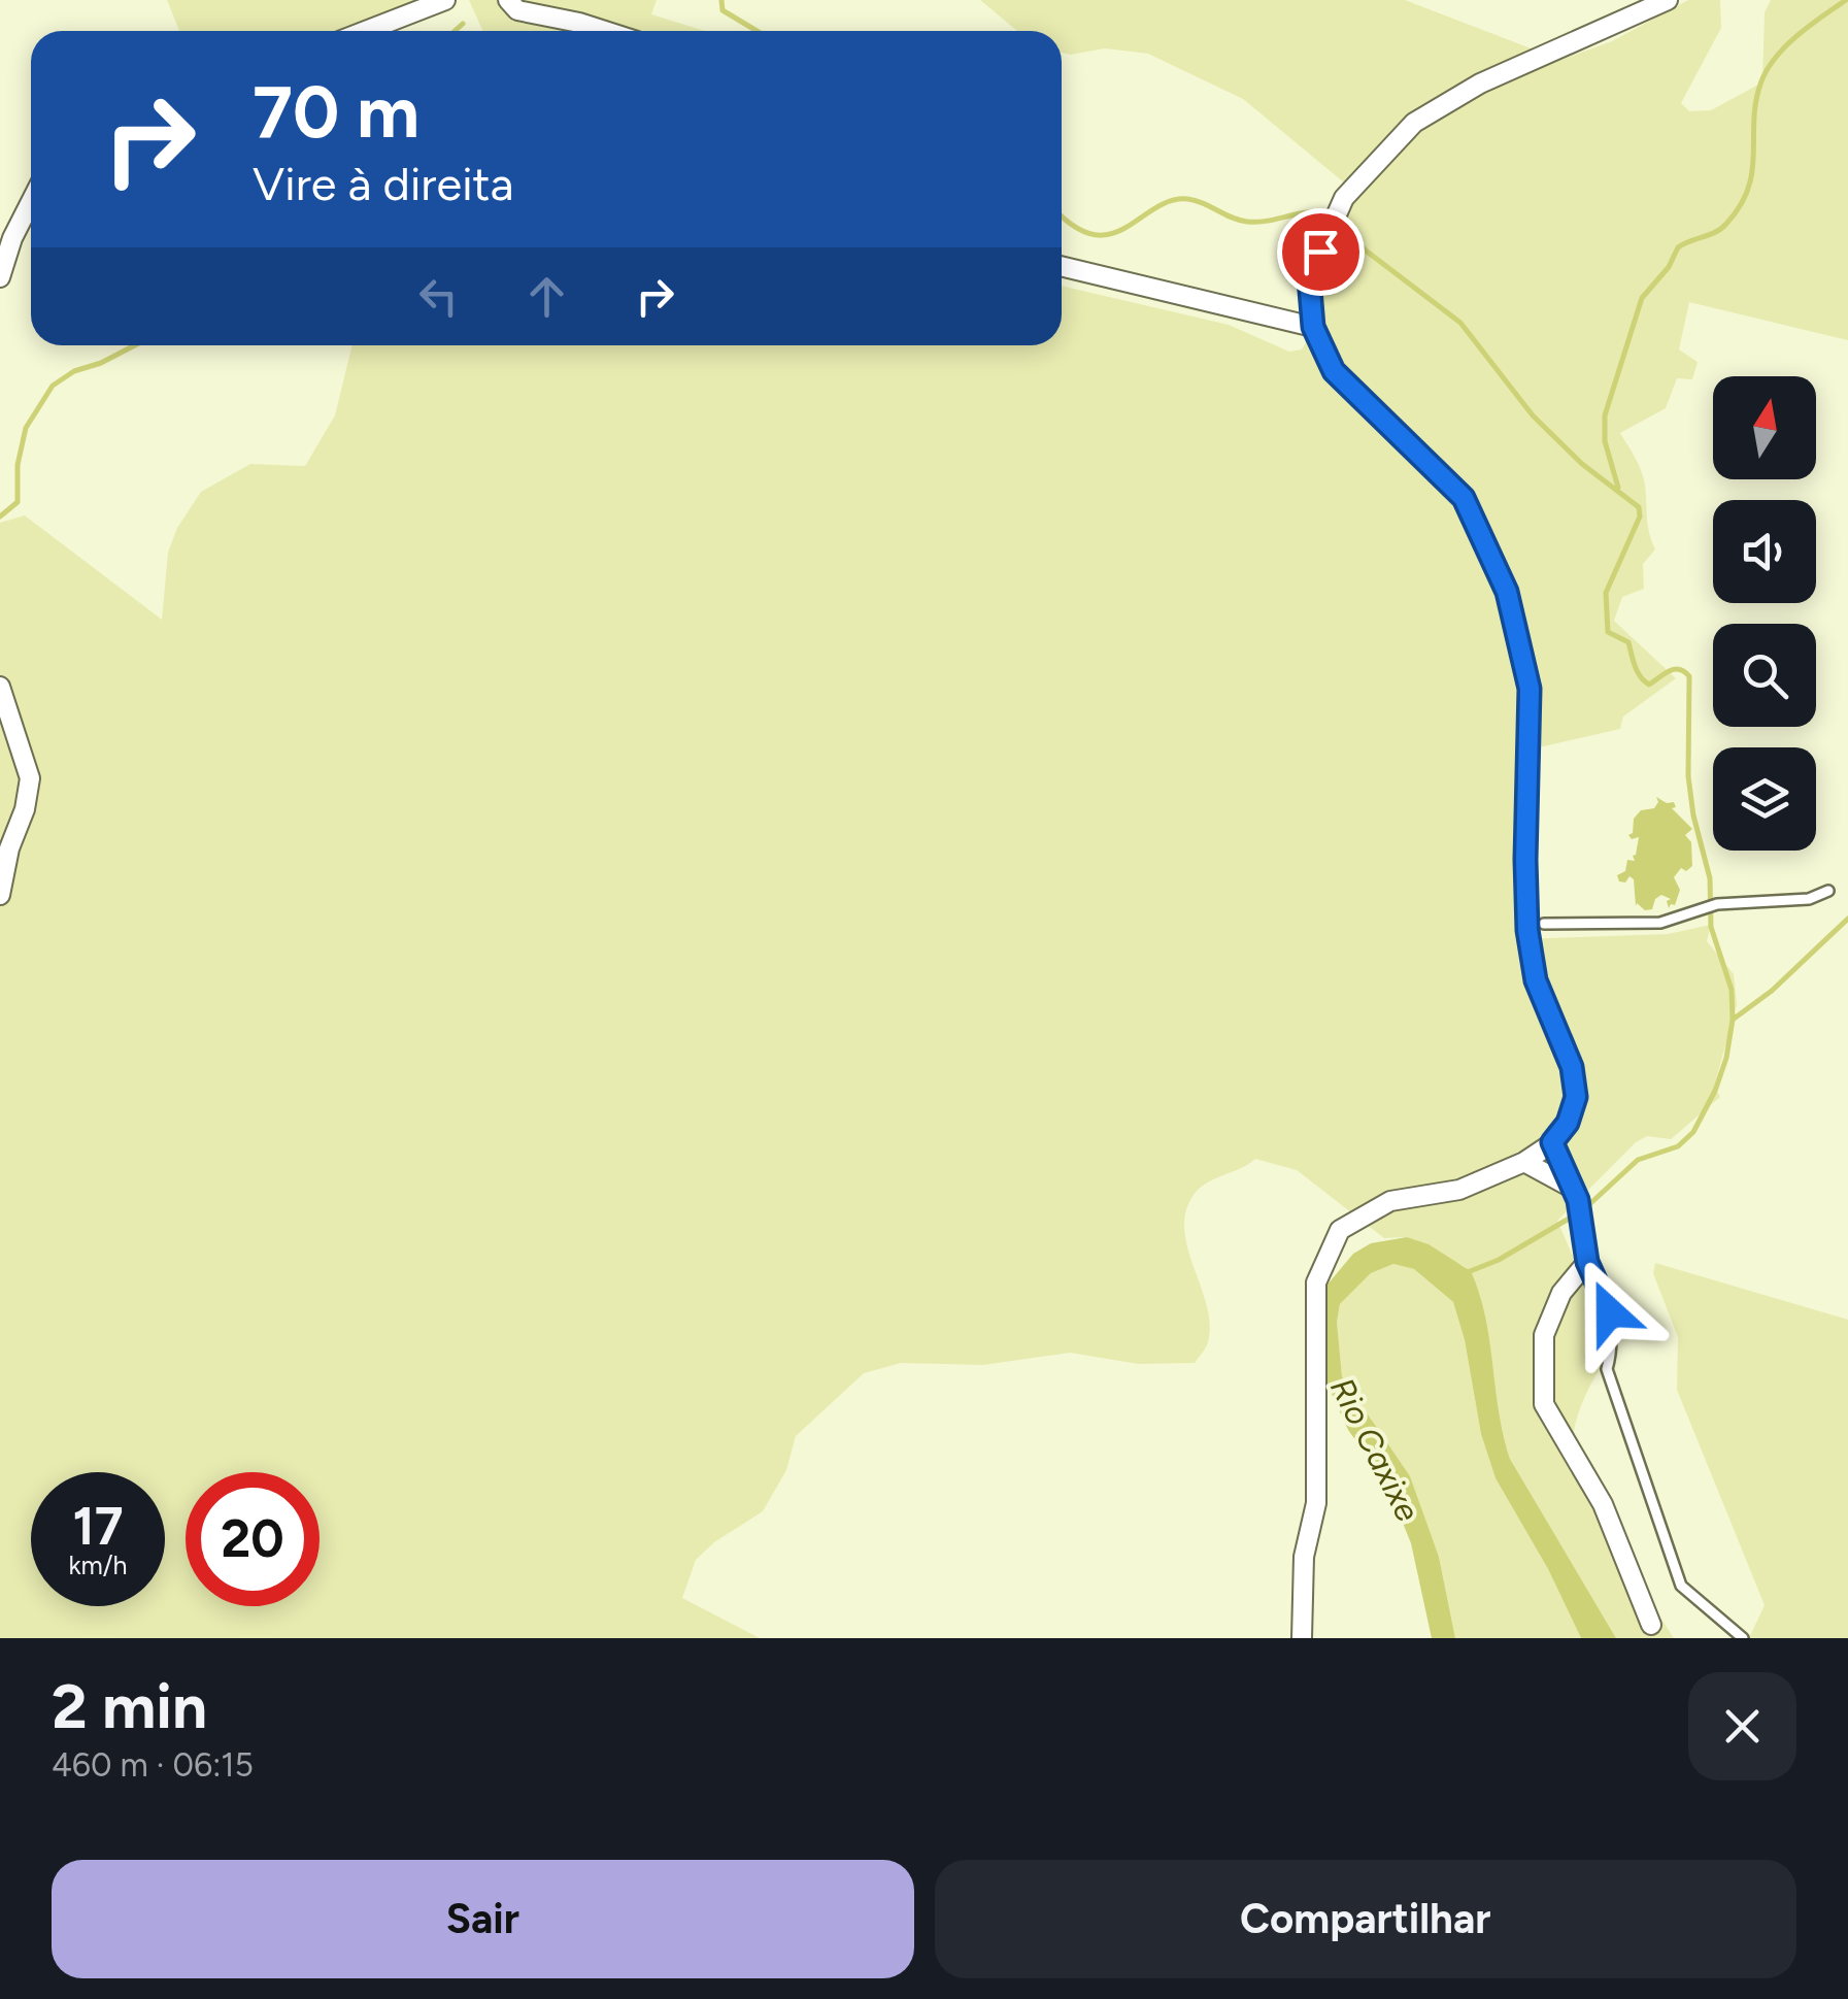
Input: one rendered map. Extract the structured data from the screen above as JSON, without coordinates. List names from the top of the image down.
{
  "water": ["Rio Caxixe"],
  "north": "top",
  "page": {
    "turn": ["70 m", "Vire à direita"],
    "speed": "17 km/h",
    "limit": "20",
    "heading": ["2 min", "460 m · 06:15"],
    "buttons": ["Sair", "Compartilhar"]
  }
}
